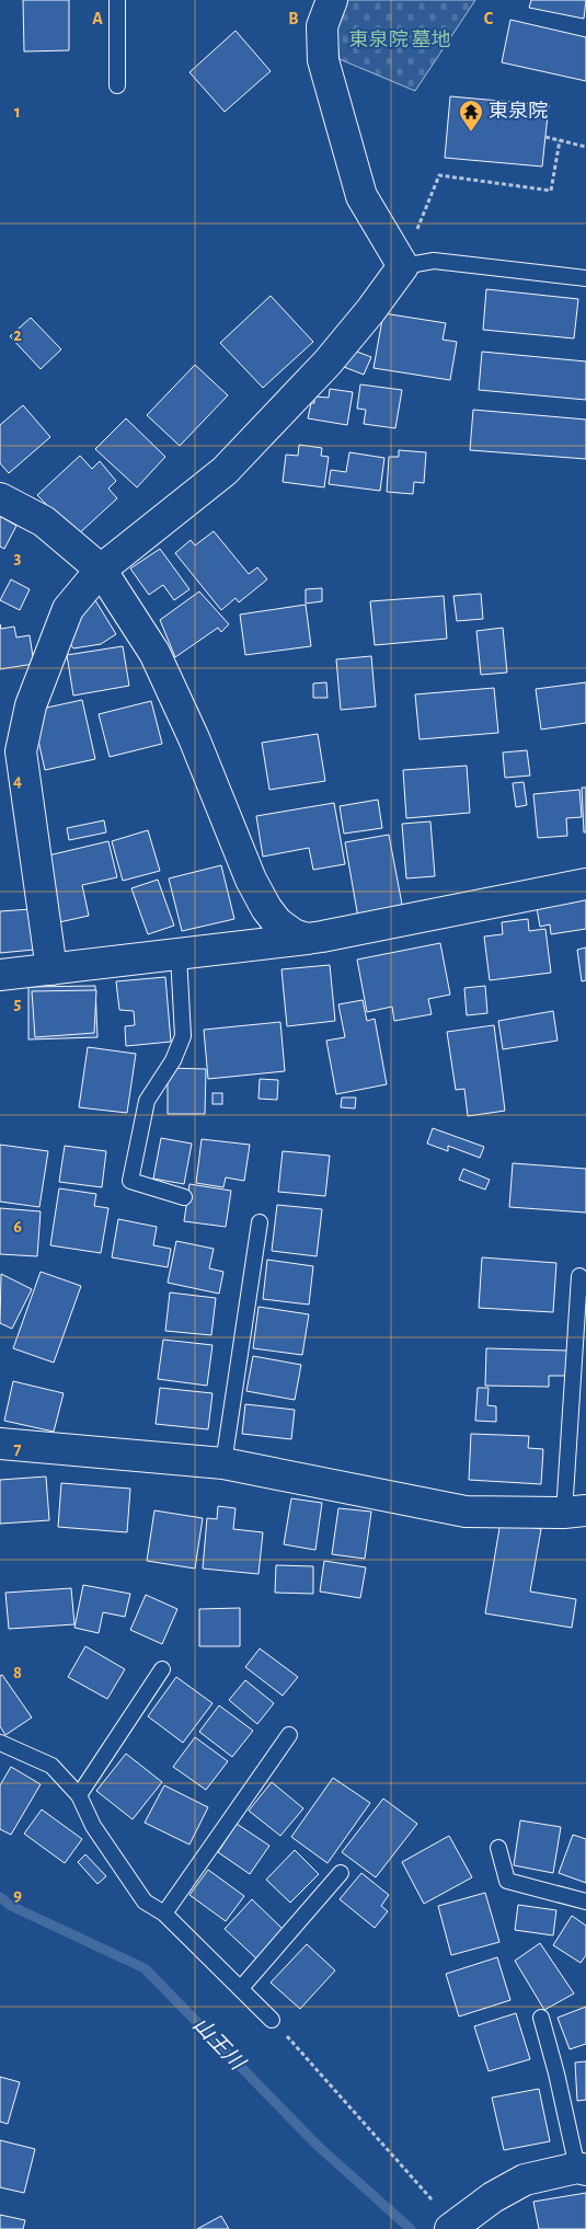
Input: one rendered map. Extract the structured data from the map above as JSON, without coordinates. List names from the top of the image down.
{
  "water": ["山王川"],
  "parks": ["東泉院 墓地"],
  "places": {
    "temple": ["東泉院"]
  },
  "grid": {
    "columns": ["A", "B", "C"],
    "rows": [
      "1",
      "2",
      "3",
      "4",
      "5",
      "6",
      "7",
      "8",
      "9"
    ]
  }
}
